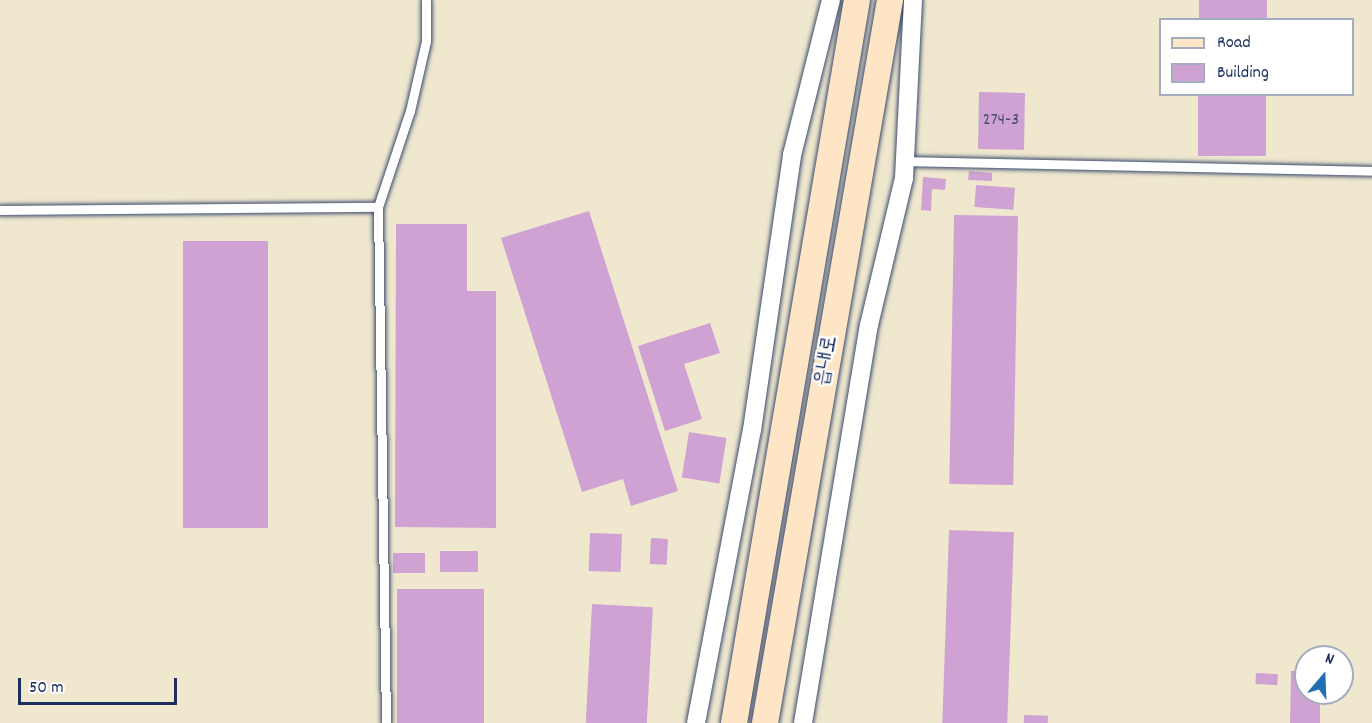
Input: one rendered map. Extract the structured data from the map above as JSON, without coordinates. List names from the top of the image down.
{
  "streets": {
    "street": ["읍내로"]
  },
  "house_numbers": ["274-3"],
  "legend": ["Road", "Building"],
  "scale_bar": "50 m",
  "north": "top"
}
